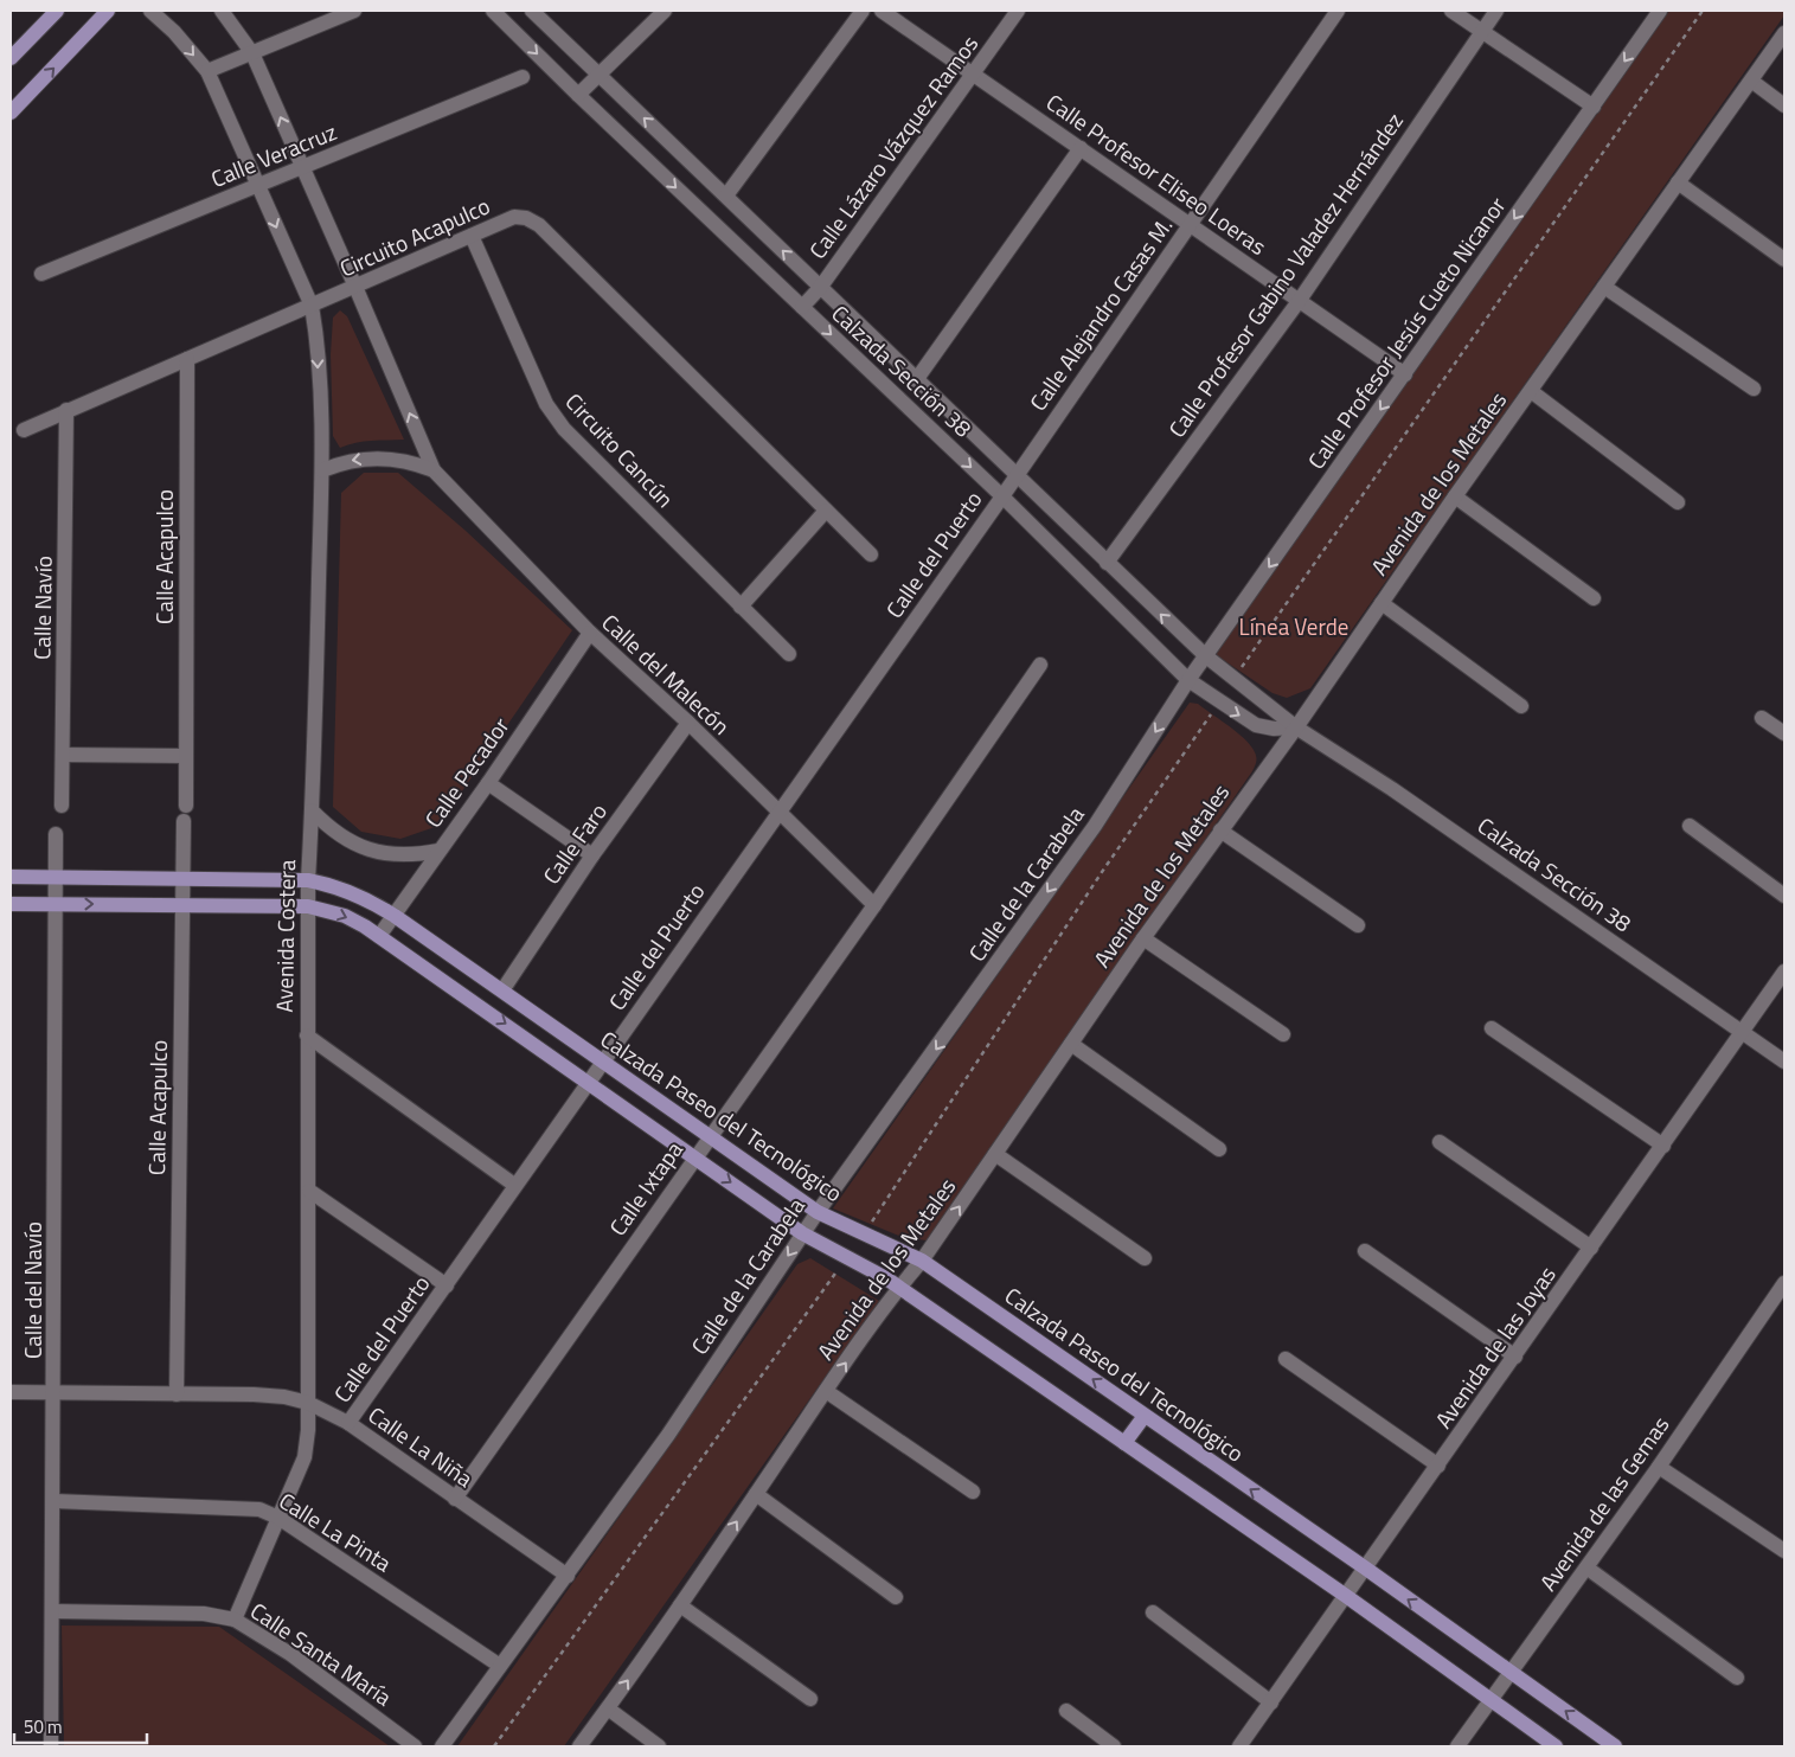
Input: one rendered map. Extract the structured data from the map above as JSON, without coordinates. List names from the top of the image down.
{
  "streets": {
    "main road": ["Calzada Paseo del Tecnológico"],
    "street": [
      "Calle Lázaro Vázquez Ramos",
      "Calle Veracruz",
      "Calle Profesor Eliseo Loeras",
      "Circuito Acapulco",
      "Calle Profesor Gabino Valadez Hernández",
      "Calle Alejandro Casas M.",
      "Calle Profesor Jesús Cueto Nicanor",
      "Calzada Sección 38",
      "Circuito Cancún",
      "Avenida de los Metales",
      "Calle del Puerto",
      "Calle Acapulco",
      "Calle Navío",
      "Calle del Malecón",
      "Calle Pecador",
      "Calle Faro",
      "Calle de la Carabela",
      "Avenida Costera",
      "Calle Ixtapa",
      "Calle del Navío",
      "Avenida de las Joyas",
      "Calle La Niña",
      "Avenida de las Gemas",
      "Calle La Pinta",
      "Calle Santa María"
    ]
  },
  "crossings": [
    ["Calle Lázaro Vázquez Ramos", "Calle Profesor Eliseo Loeras"],
    ["Calle Lázaro Vázquez Ramos", "Calzada Sección 38"],
    ["Calle Veracruz", "Avenida Costera"],
    ["Calle Profesor Eliseo Loeras", "Calle Profesor Gabino Valadez Hernández"],
    ["Calle Profesor Eliseo Loeras", "Calle Alejandro Casas M."],
    ["Calle Profesor Eliseo Loeras", "Calle Profesor Jesús Cueto Nicanor"],
    ["Circuito Acapulco", "Circuito Cancún"],
    ["Circuito Acapulco", "Calle Acapulco"],
    ["Circuito Acapulco", "Calle Navío"],
    ["Circuito Acapulco", "Avenida Costera"],
    ["Calle Profesor Gabino Valadez Hernández", "Calzada Sección 38"],
    ["Calle Alejandro Casas M.", "Calzada Sección 38"],
    ["Calle Alejandro Casas M.", "Calle del Puerto"],
    ["Calle Profesor Jesús Cueto Nicanor", "Calzada Sección 38"],
    ["Calle Profesor Jesús Cueto Nicanor", "Calle de la Carabela"],
    ["Calzada Sección 38", "Avenida de los Metales"],
    ["Calzada Sección 38", "Calle del Puerto"],
    ["Calzada Sección 38", "Calle de la Carabela"],
    ["Calzada Sección 38", "Avenida de las Joyas"],
    ["Avenida de los Metales", "Calzada Paseo del Tecnológico"],
    ["Calle del Puerto", "Calle del Malecón"],
    ["Calle del Puerto", "Avenida Costera"],
    ["Calle del Puerto", "Calzada Paseo del Tecnológico"],
    ["Calle del Puerto", "Calle La Niña"],
    ["Calle del Puerto", "Calle La Pinta"],
    ["Calle del Puerto", "Calle Santa María"],
    ["Calle Acapulco", "Calzada Paseo del Tecnológico"],
    ["Calle Acapulco", "Calle La Niña"],
    ["Calle del Malecón", "Calle Pecador"],
    ["Calle del Malecón", "Calle Faro"],
    ["Calle del Malecón", "Calle Ixtapa"],
    ["Calle Pecador", "Calzada Paseo del Tecnológico"],
    ["Calle Faro", "Calzada Paseo del Tecnológico"],
    ["Calle de la Carabela", "Calzada Paseo del Tecnológico"],
    ["Calle de la Carabela", "Calle La Niña"],
    ["Calle de la Carabela", "Calle La Pinta"],
    ["Avenida Costera", "Calzada Paseo del Tecnológico"],
    ["Avenida Costera", "Calle La Niña"],
    ["Calzada Paseo del Tecnológico", "Calle Ixtapa"],
    ["Calzada Paseo del Tecnológico", "Calle del Navío"],
    ["Calzada Paseo del Tecnológico", "Avenida de las Joyas"],
    ["Calzada Paseo del Tecnológico", "Avenida de las Gemas"],
    ["Calle Ixtapa", "Calle La Niña"],
    ["Calle del Navío", "Calle La Niña"],
    ["Calle del Navío", "Calle La Pinta"],
    ["Calle del Navío", "Calle Santa María"]
  ],
  "one_way": ["Calle Profesor Jesús Cueto Nicanor", "Calle de la Carabela"],
  "parks": ["Línea Verde"],
  "scale_bar": "50 m"
}
